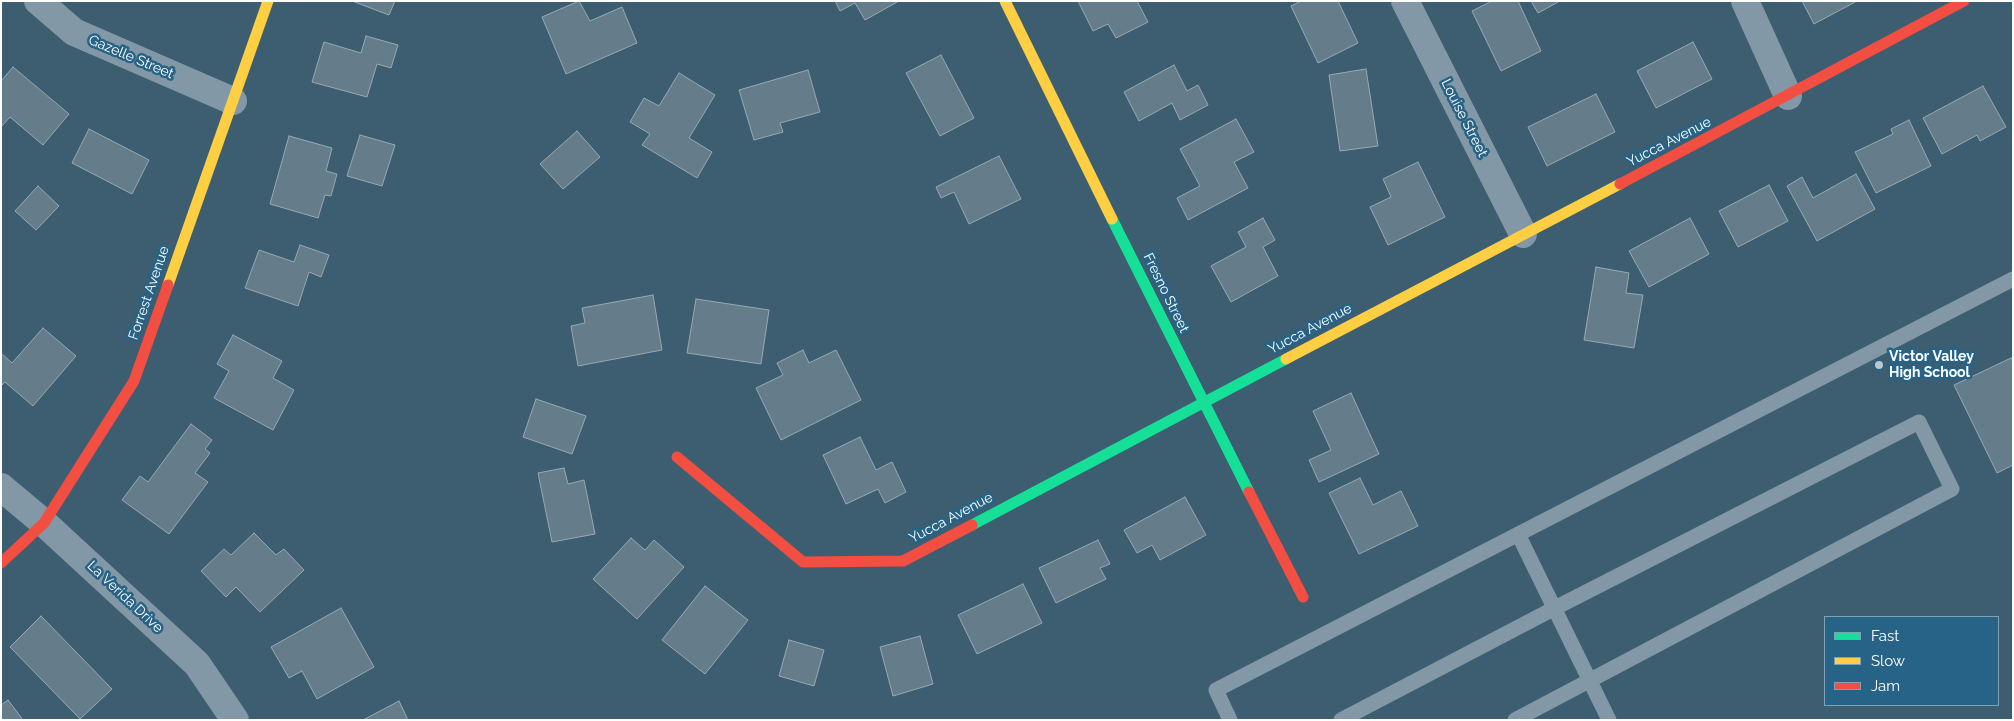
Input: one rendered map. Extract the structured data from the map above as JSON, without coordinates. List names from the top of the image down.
{
  "streets": {
    "street": [
      "Gazelle Street",
      "Louise Street",
      "Yucca Avenue",
      "Forrest Avenue",
      "Fresno Street",
      "La Verida Drive"
    ]
  },
  "crossings": [
    ["Gazelle Street", "Forrest Avenue"],
    ["Louise Street", "Yucca Avenue"],
    ["Yucca Avenue", "Fresno Street"],
    ["Forrest Avenue", "La Verida Drive"]
  ],
  "places": ["Victor Valley High School"],
  "legend": ["Fast", "Slow", "Jam"]
}
